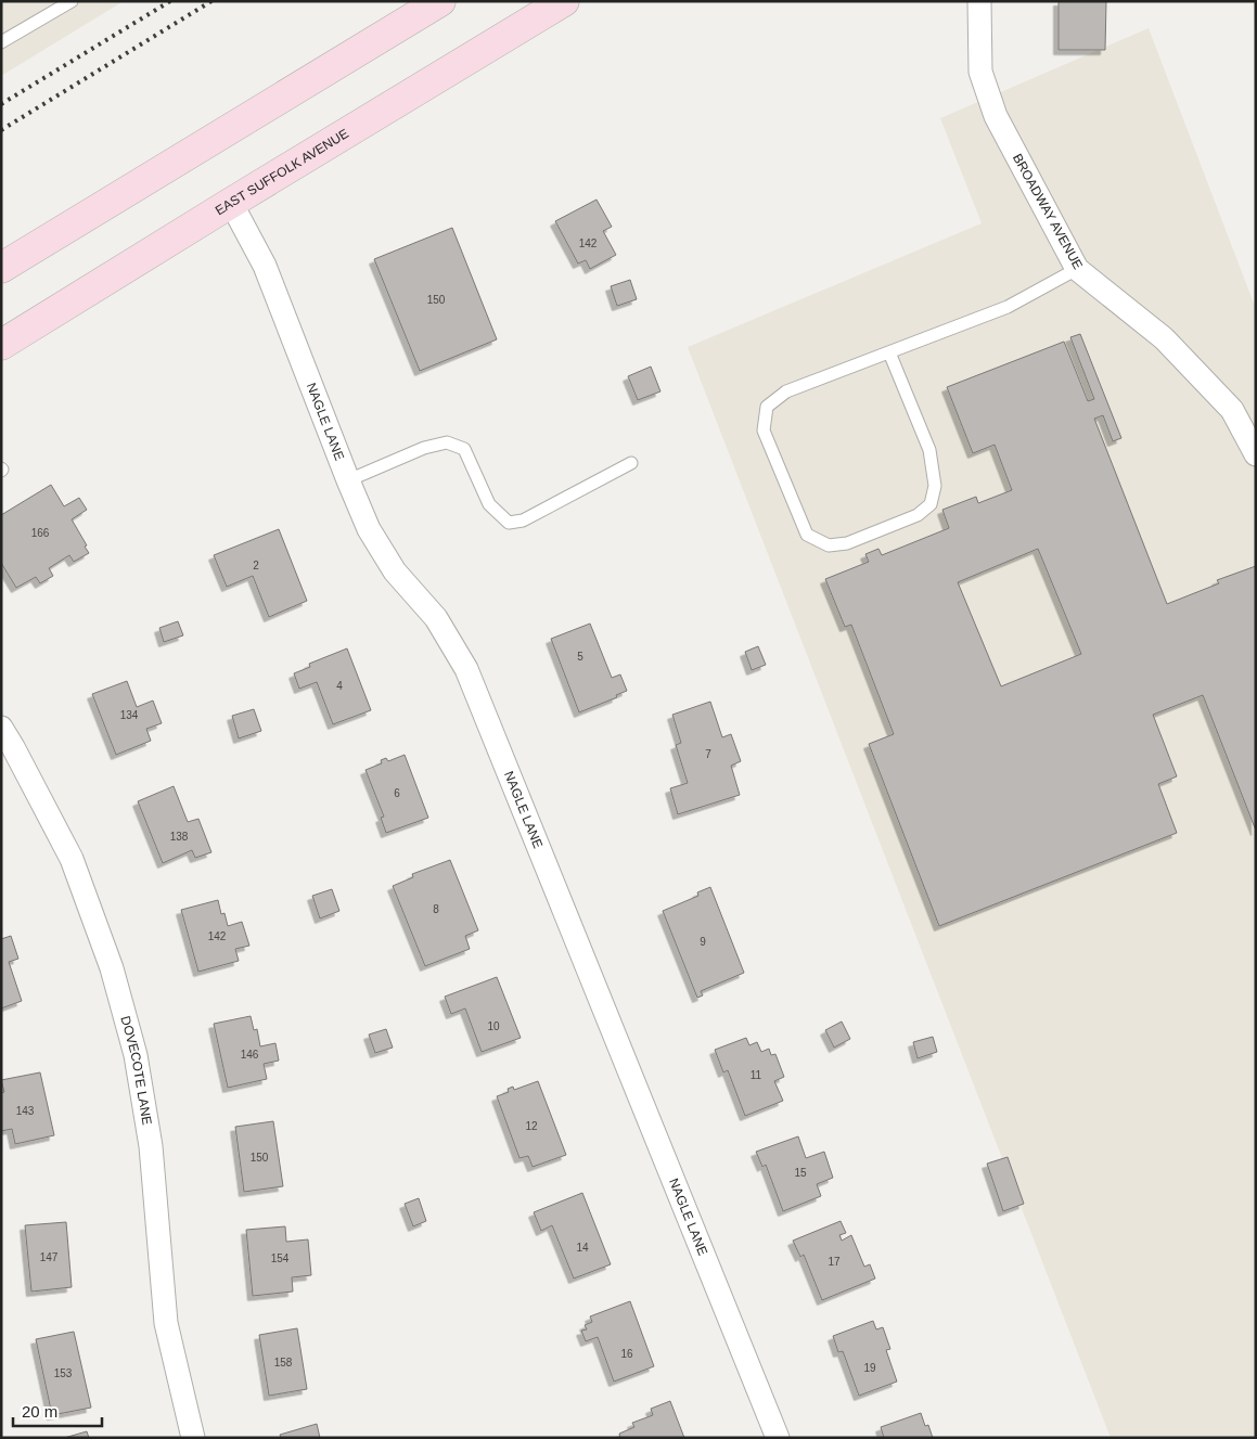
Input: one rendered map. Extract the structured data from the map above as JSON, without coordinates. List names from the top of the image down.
{
  "streets": {
    "main road": ["EAST SUFFOLK AVENUE"],
    "street": ["BROADWAY AVENUE", "NAGLE LANE", "DOVECOTE LANE"]
  },
  "crossings": [
    ["EAST SUFFOLK AVENUE", "NAGLE LANE"]
  ],
  "house_numbers": [
    "142",
    "150",
    "166",
    "2",
    "5",
    "4",
    "134",
    "7",
    "6",
    "138",
    "8",
    "142",
    "9",
    "10",
    "146",
    "11",
    "143",
    "12",
    "150",
    "15",
    "14",
    "147",
    "154",
    "17",
    "16",
    "158",
    "19",
    "153"
  ],
  "scale_bar": "20 m"
}
